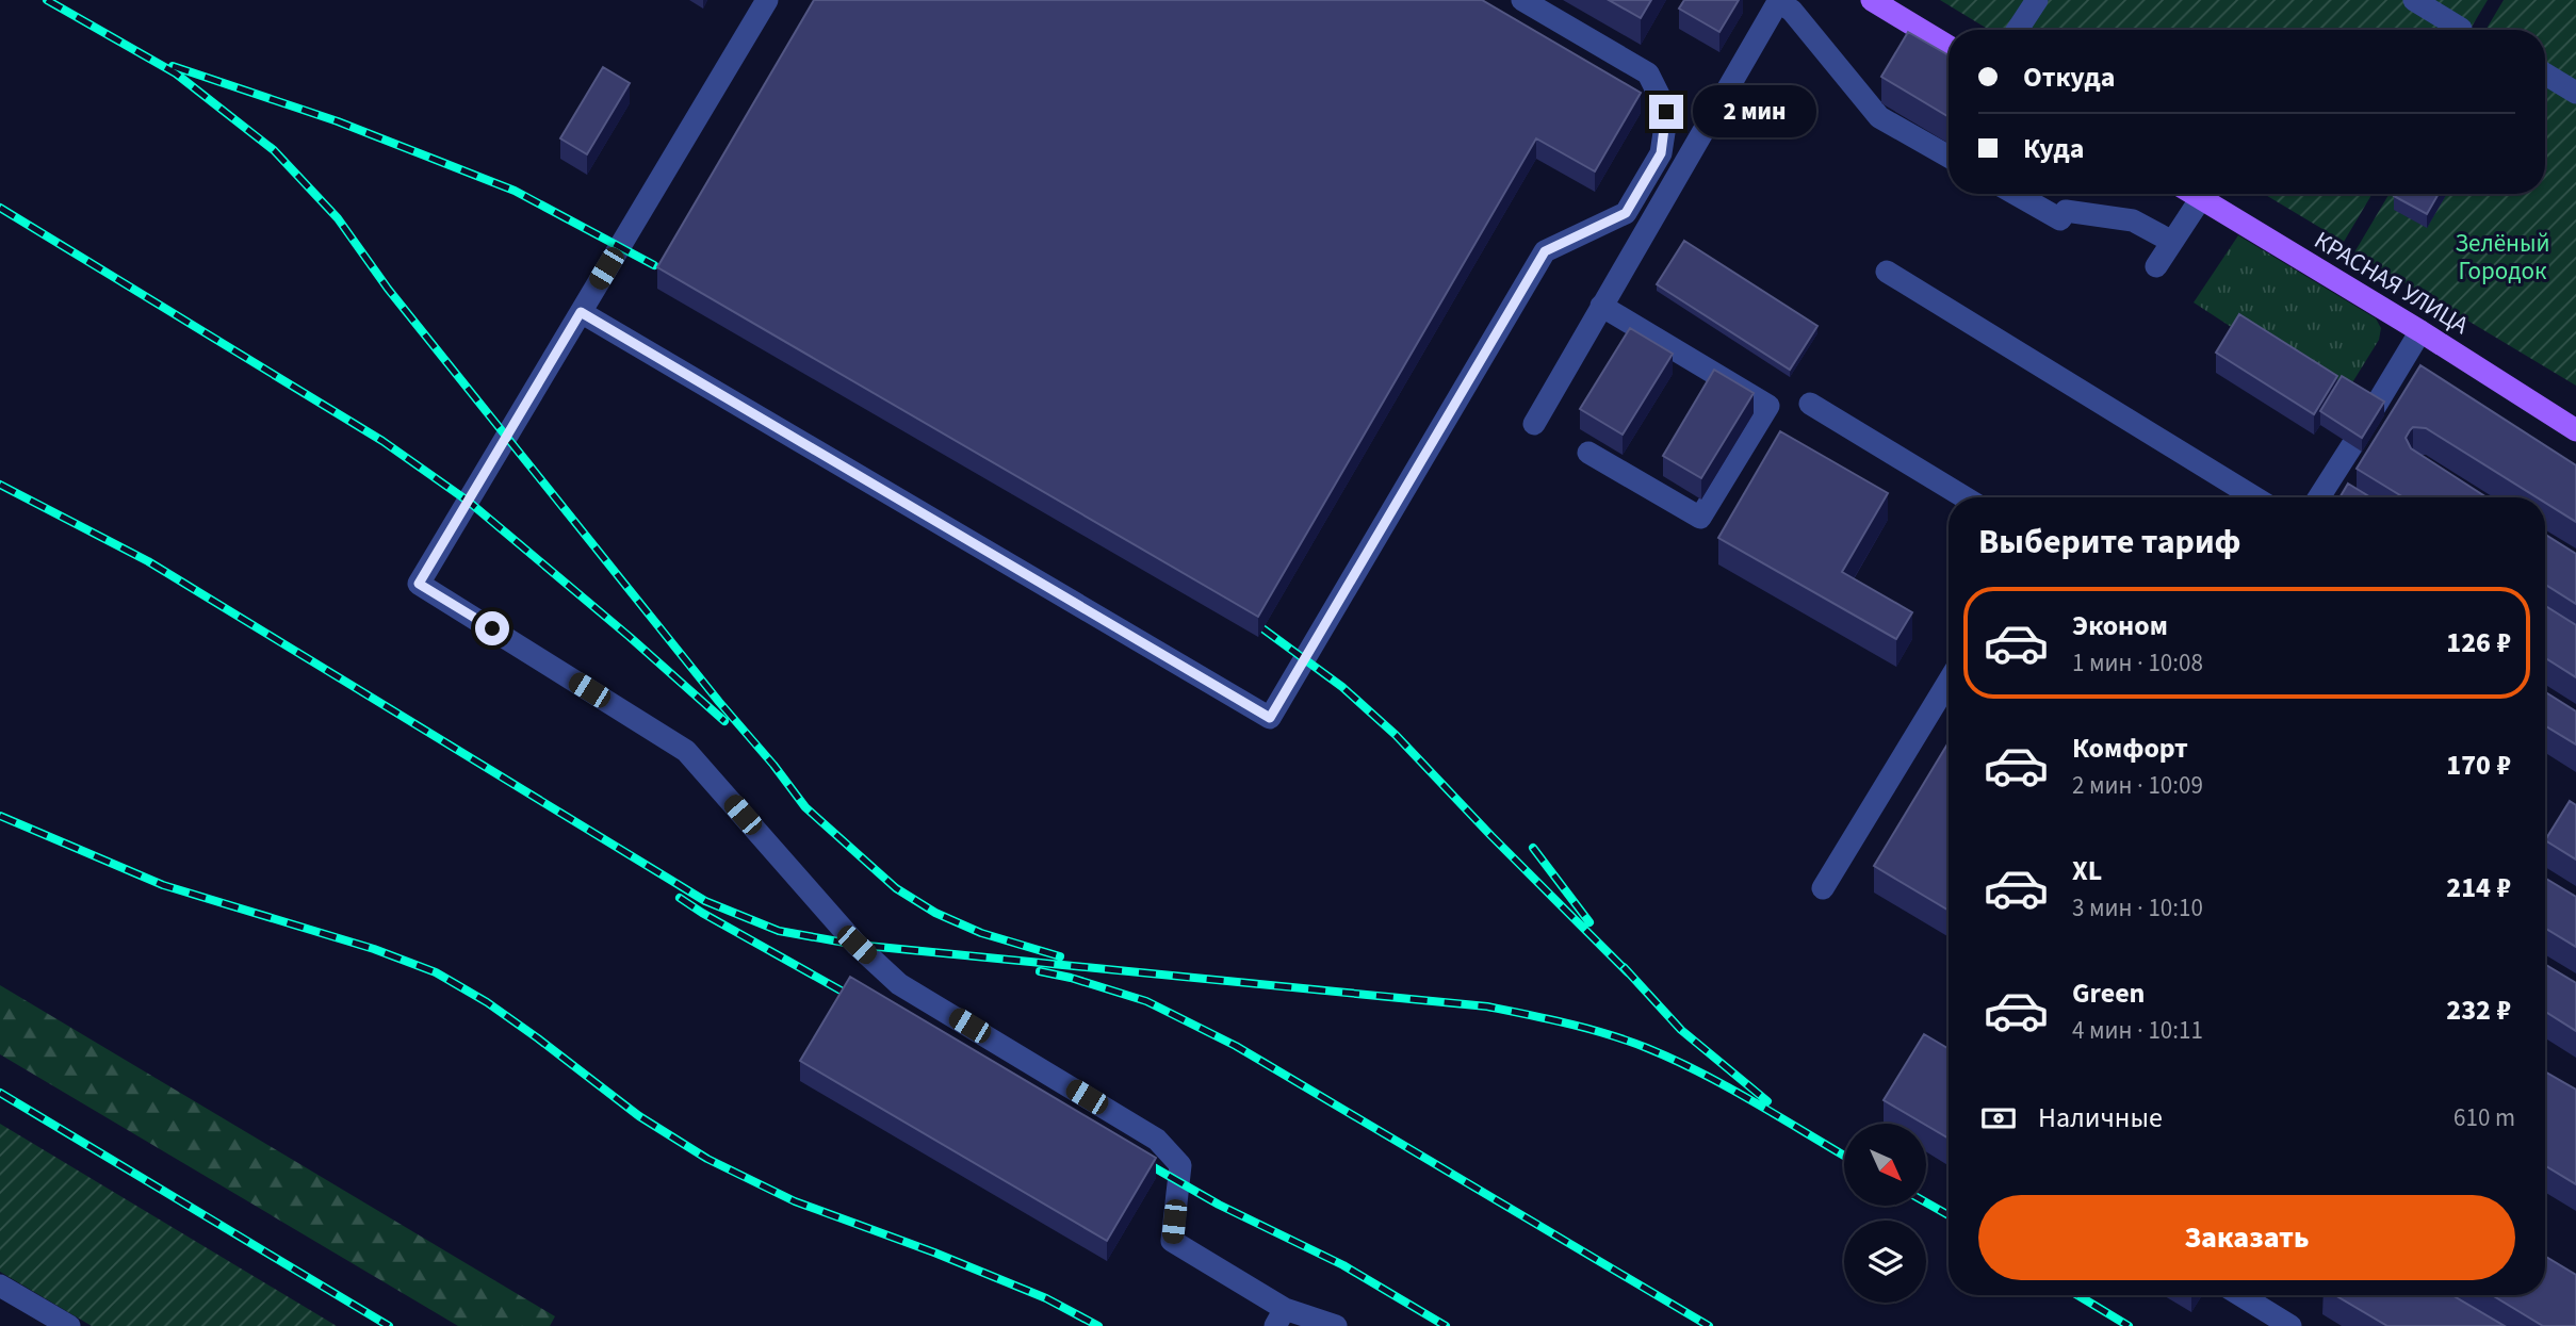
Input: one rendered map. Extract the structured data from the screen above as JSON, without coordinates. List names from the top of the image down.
{
  "streets": {
    "main road": ["КРАСНАЯ УЛИЦА"]
  },
  "parks": ["Зелёный Городок"],
  "north": "bottom right",
  "page": {
    "banner": ["Откуда", "Куда"],
    "bubble": "2 мин",
    "heading": "Выберите тариф",
    "list": [
      {
        "name": "Эконом",
        "note": "1 мин · 10:08",
        "value": "126 ₽"
      },
      {
        "name": "Комфорт",
        "note": "2 мин · 10:09",
        "value": "170 ₽"
      },
      {
        "name": "XL",
        "note": "3 мин · 10:10",
        "value": "214 ₽"
      },
      {
        "name": "Green",
        "note": "4 мин · 10:11",
        "value": "232 ₽"
      }
    ],
    "pay": ["Наличные", "610 m"],
    "buttons": "Заказать"
  }
}
